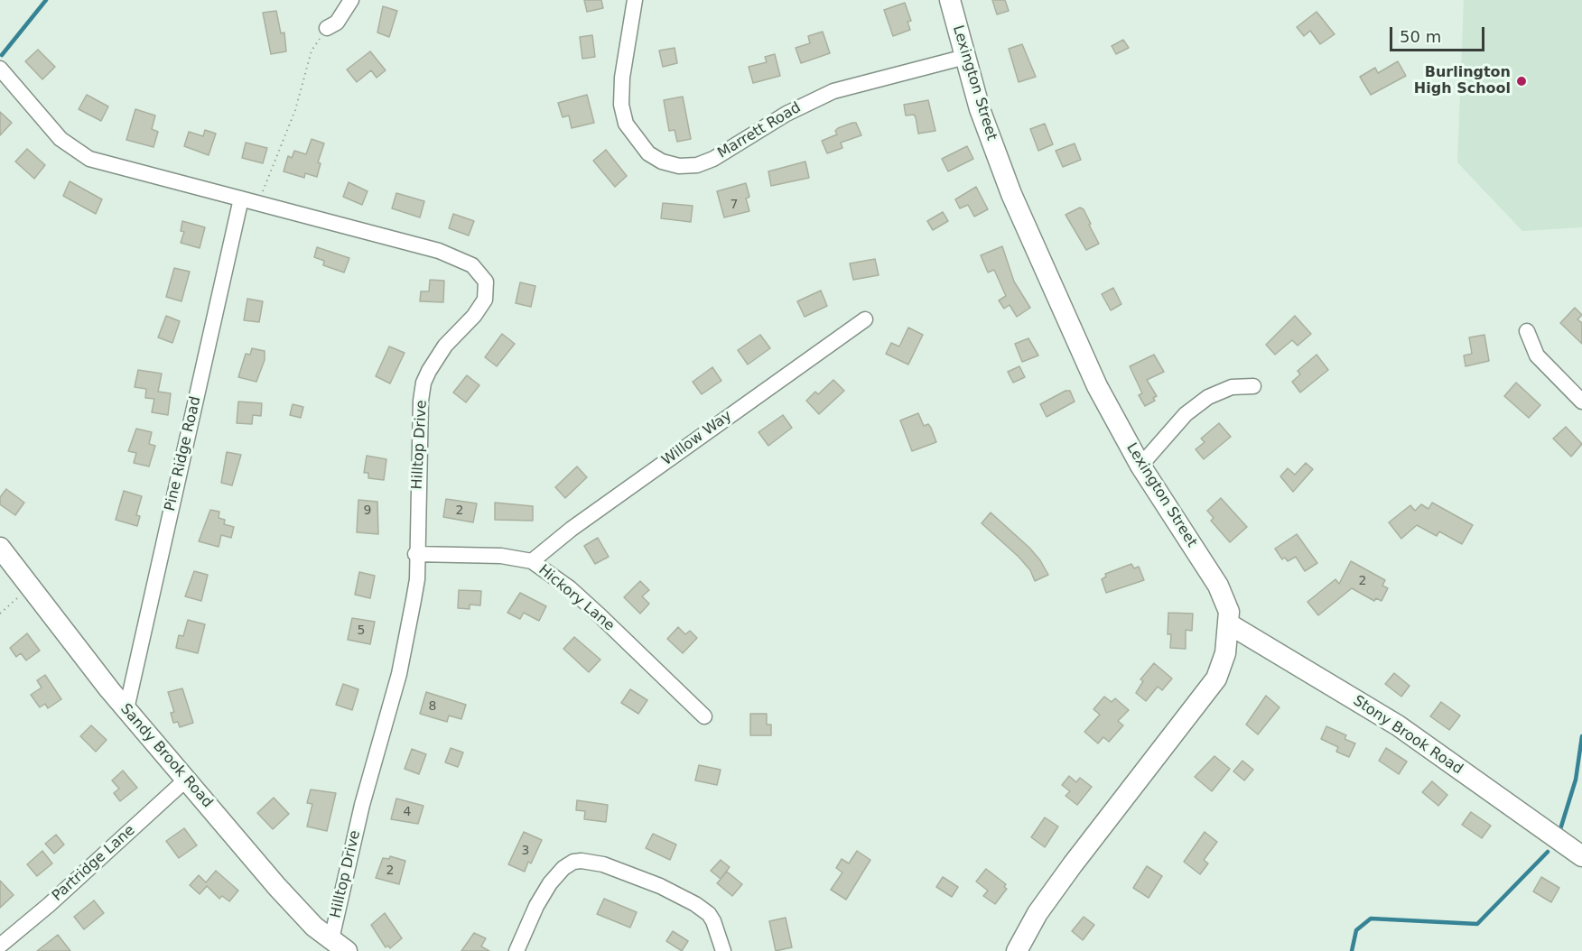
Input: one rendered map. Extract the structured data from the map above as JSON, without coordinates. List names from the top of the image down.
{
  "streets": {
    "street": [
      "Lexington Street",
      "Marrett Road",
      "Willow Way",
      "Hilltop Drive",
      "Pine Ridge Road",
      "Hickory Lane",
      "Stony Brook Road",
      "Sandy Brook Road",
      "Partridge Lane"
    ]
  },
  "crossings": [
    ["Lexington Street", "Marrett Road"],
    ["Lexington Street", "Stony Brook Road"],
    ["Willow Way", "Hickory Lane"],
    ["Hilltop Drive", "Pine Ridge Road"],
    ["Hilltop Drive", "Hickory Lane"],
    ["Hilltop Drive", "Sandy Brook Road"],
    ["Pine Ridge Road", "Sandy Brook Road"],
    ["Sandy Brook Road", "Partridge Lane"]
  ],
  "places": ["Burlington High School"],
  "house_numbers": [
    "7",
    "9",
    "2",
    "2",
    "5",
    "8",
    "4",
    "3",
    "2"
  ],
  "scale_bar": "50 m"
}
